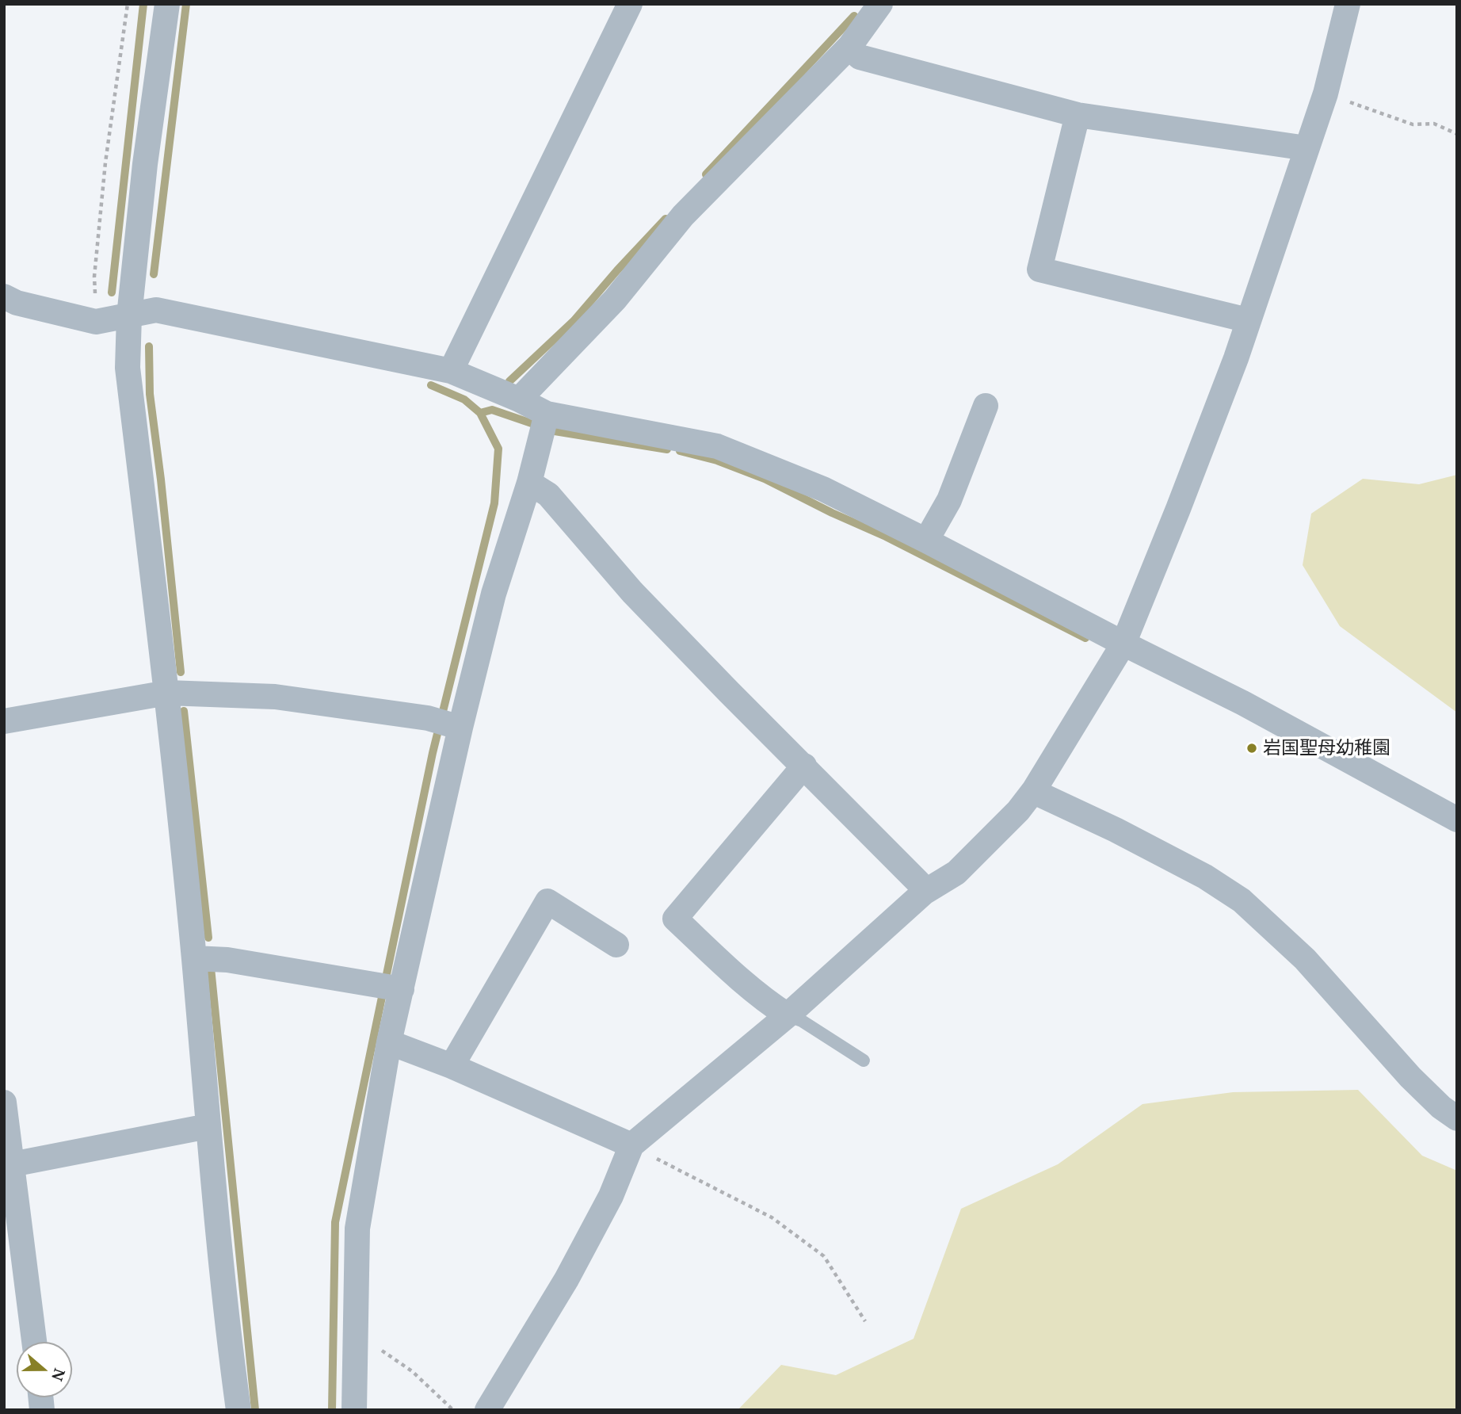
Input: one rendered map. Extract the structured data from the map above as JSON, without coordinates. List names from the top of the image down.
{
  "places": ["岩国聖母幼稚園"],
  "north": "right"
}
